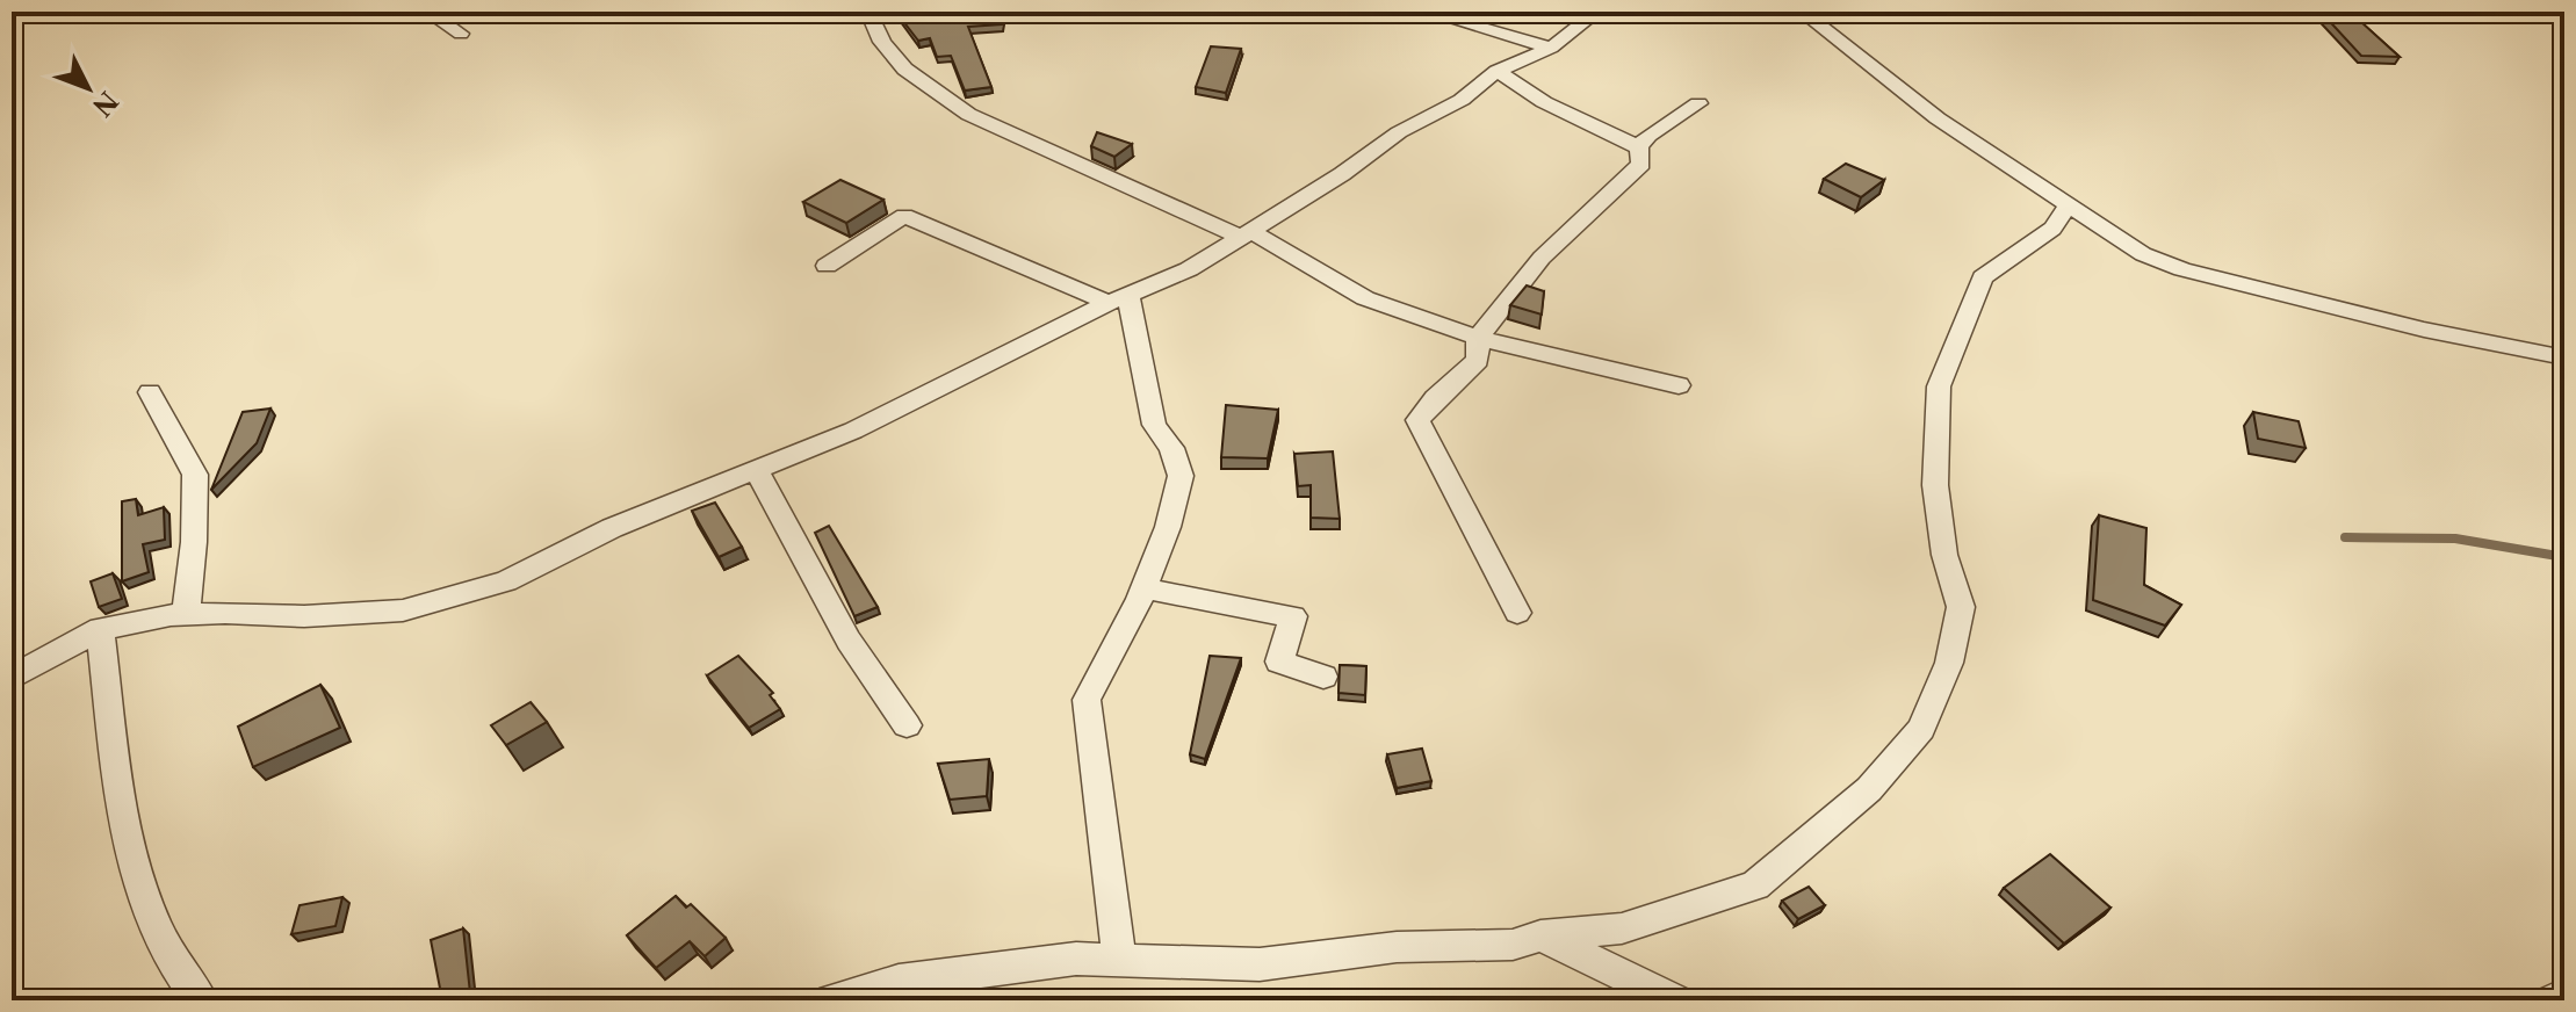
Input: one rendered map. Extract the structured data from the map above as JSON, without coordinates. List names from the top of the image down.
{
  "north": "bottom right"
}
